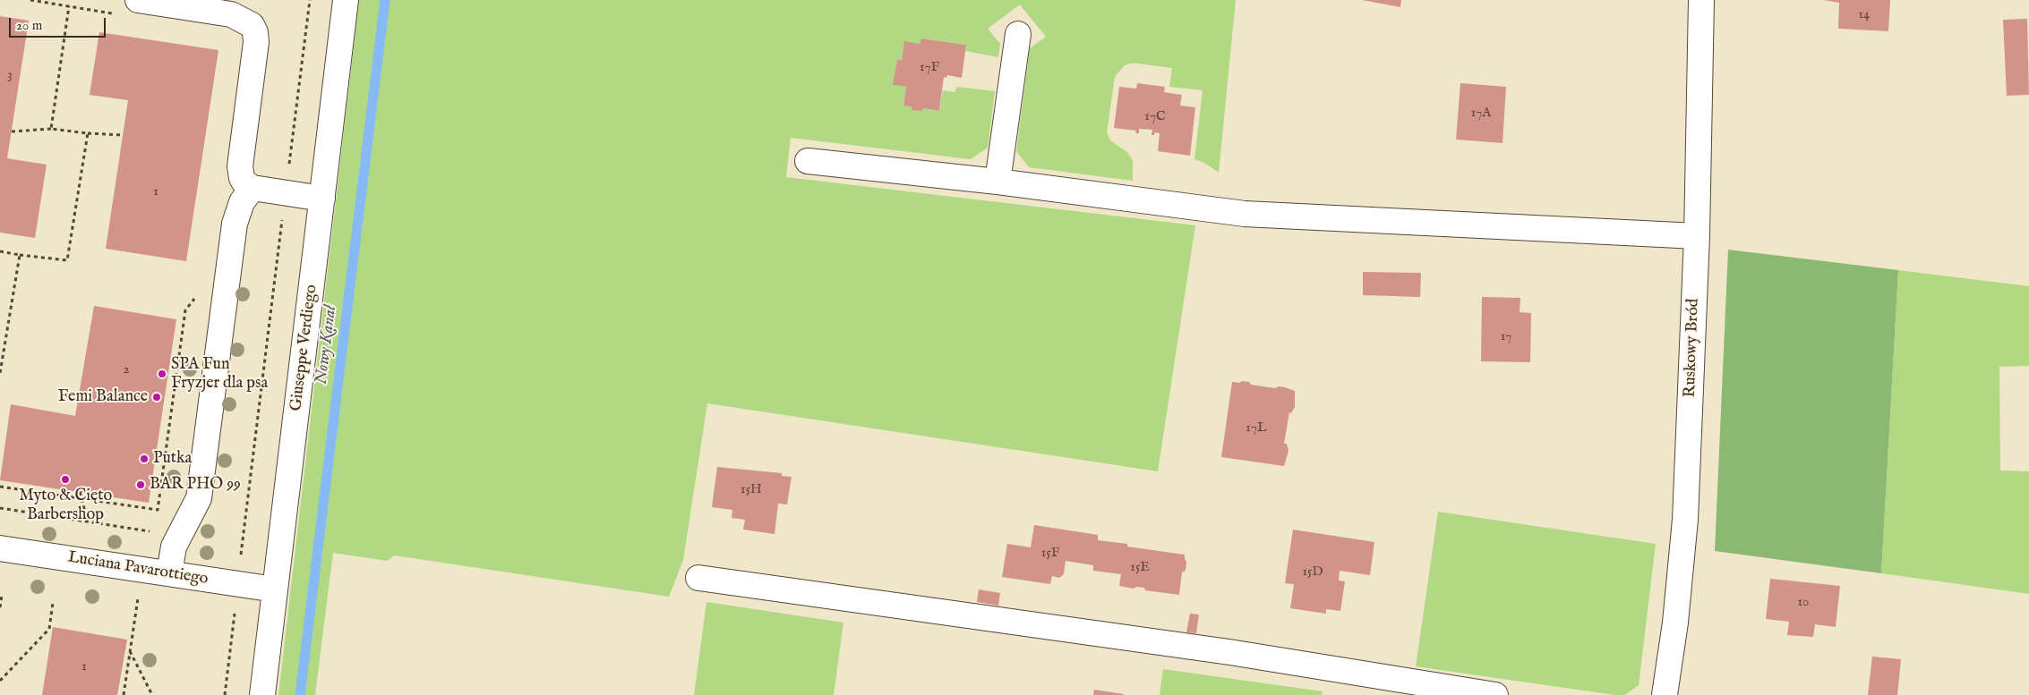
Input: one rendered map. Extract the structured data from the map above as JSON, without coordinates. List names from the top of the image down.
{
  "streets": {
    "street": ["Giuseppe Verdiego", "Ruskowy Bród", "Luciana Pavarottiego"]
  },
  "crossings": [
    ["Giuseppe Verdiego", "Luciana Pavarottiego"]
  ],
  "water": ["Nowy Kanał"],
  "places": [
    "SPA Fun Fryzjer dla psa",
    "Femi Balance",
    "Putka",
    "Myto & Cięto Barbershop",
    "BAR PHO 99"
  ],
  "house_numbers": [
    "14",
    "17F",
    "3",
    "17A",
    "17C",
    "1",
    "17",
    "2",
    "17L",
    "15H",
    "15F",
    "15E",
    "15D",
    "10",
    "1"
  ],
  "scale_bar": "20 m"
}
